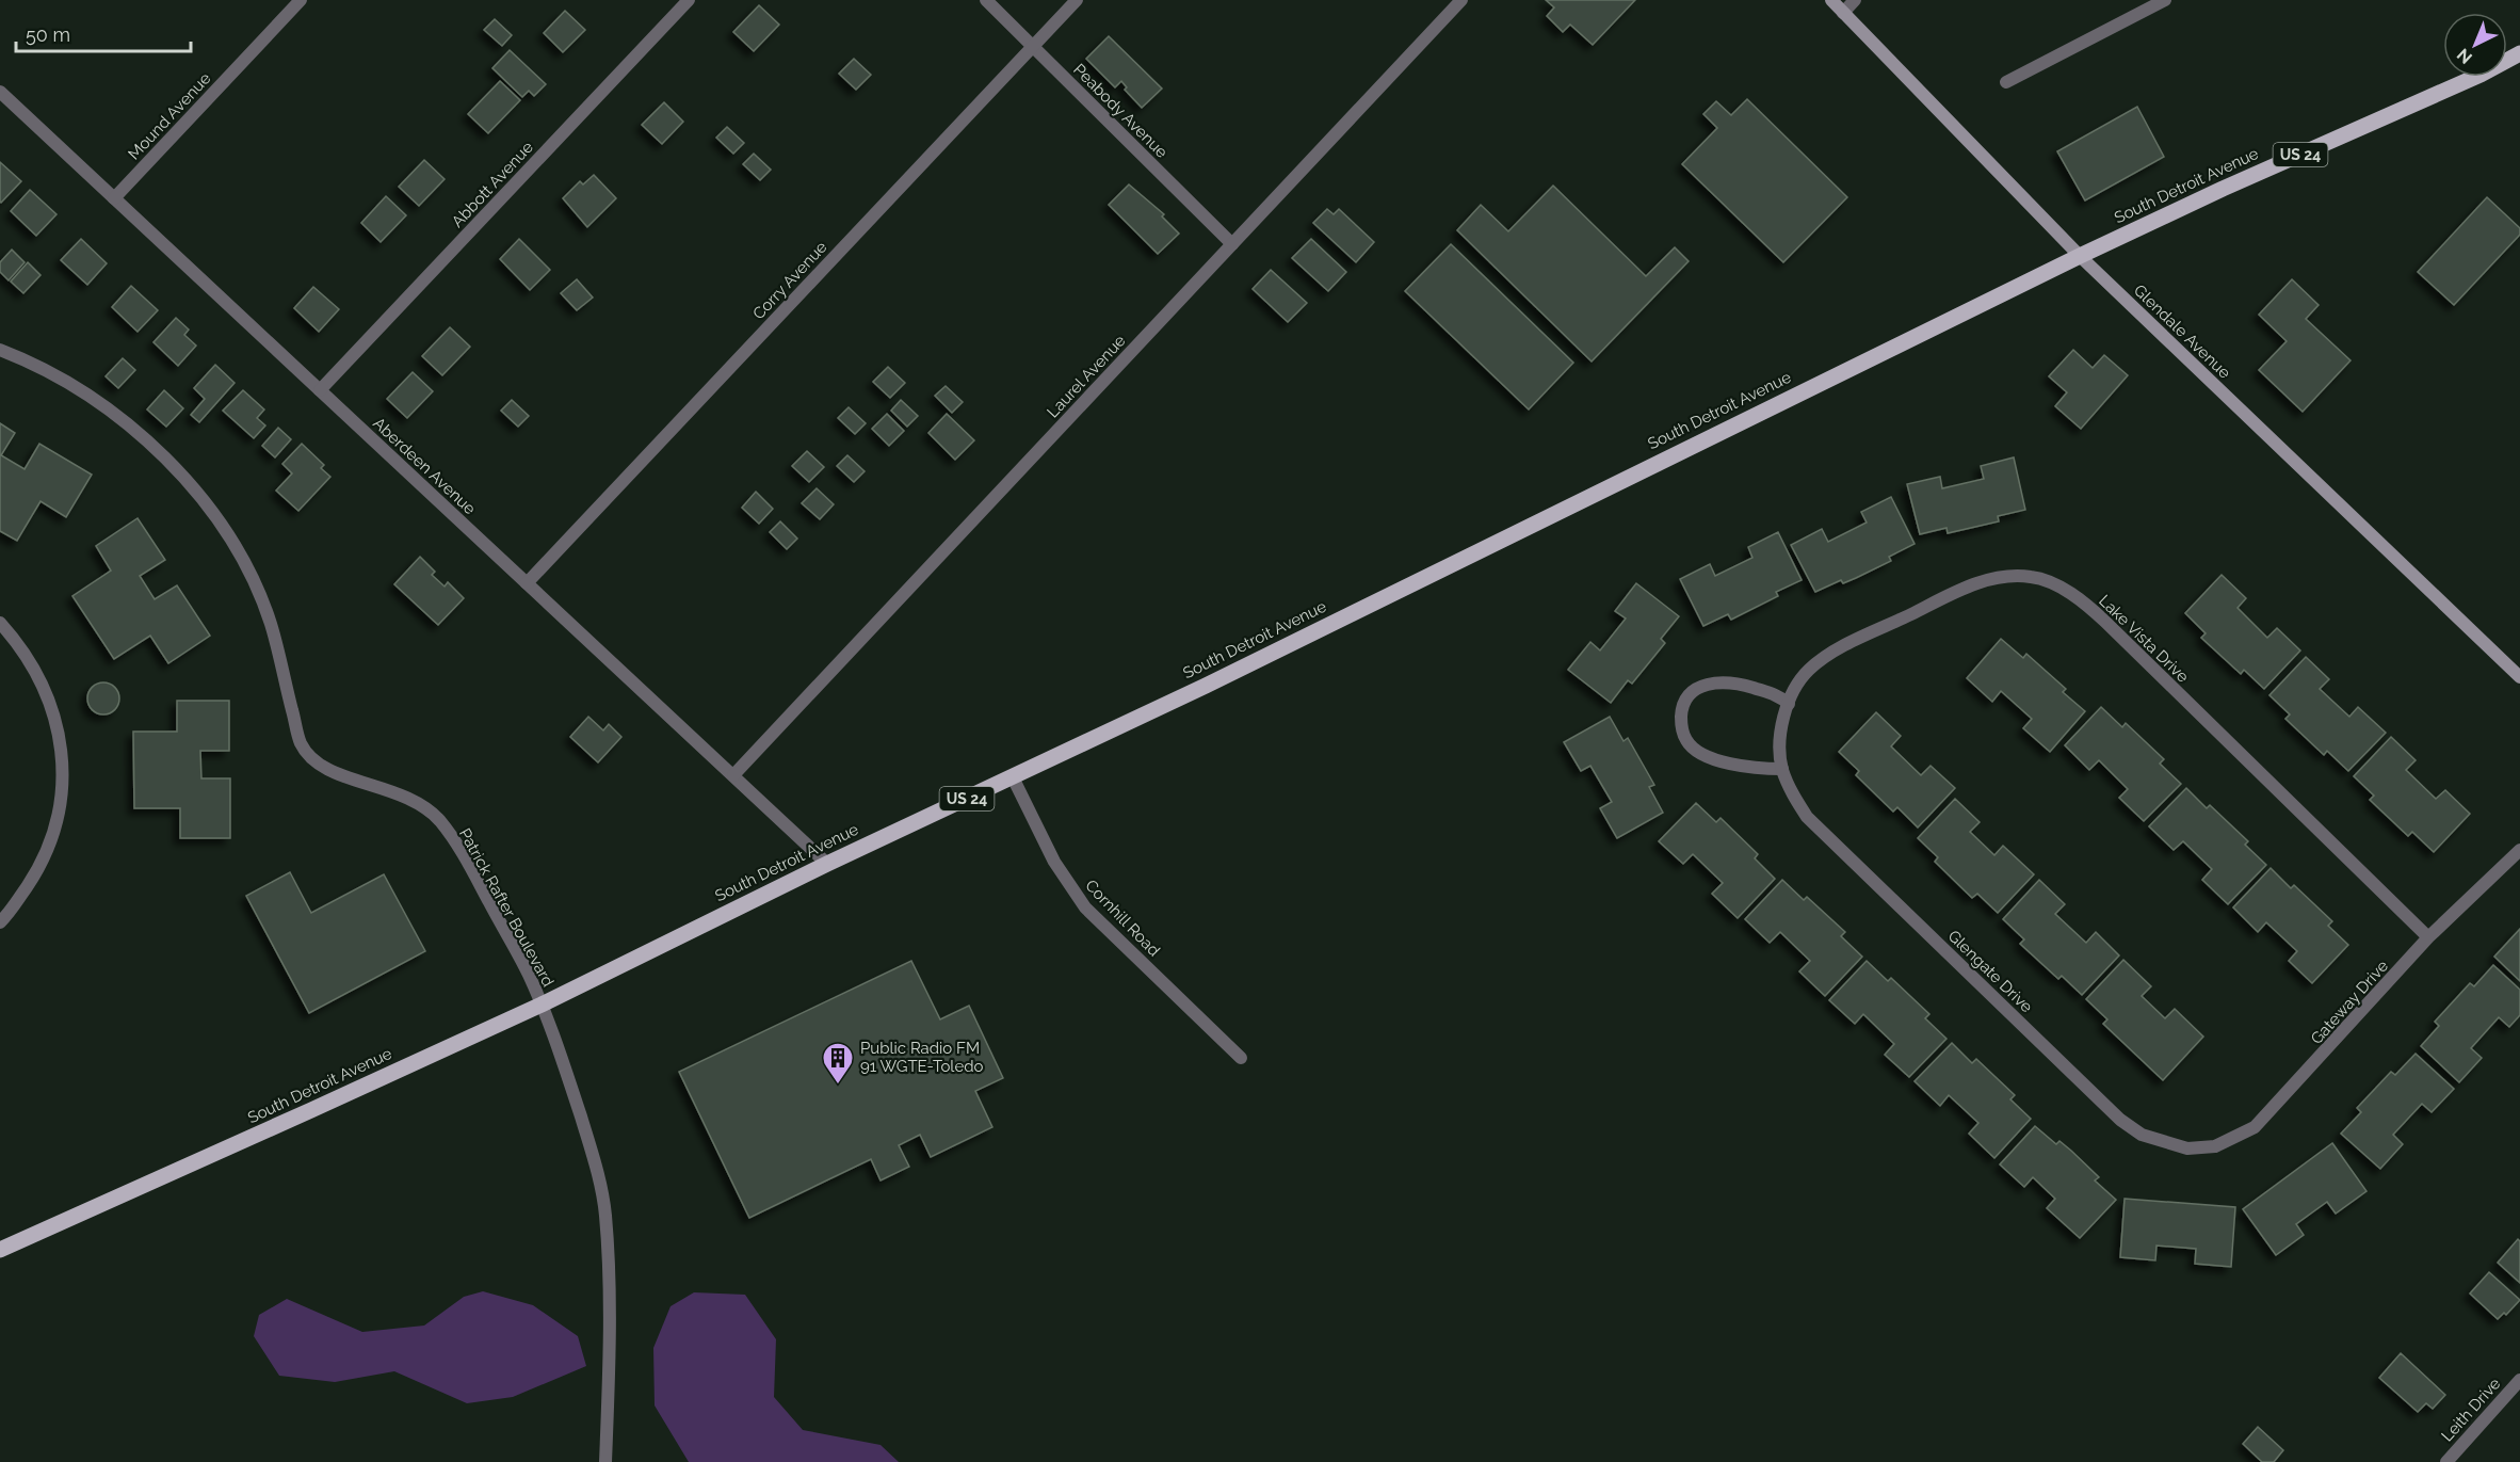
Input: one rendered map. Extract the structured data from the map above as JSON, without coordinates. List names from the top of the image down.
{
  "streets": {
    "main road": ["US 24", "South Detroit Avenue", "Glendale Avenue"],
    "street": [
      "Peabody Avenue",
      "Mound Avenue",
      "Abbott Avenue",
      "Corry Avenue",
      "Laurel Avenue",
      "Aberdeen Avenue",
      "Lake Vista Drive",
      "Patrick Rafter Boulevard",
      "Cornhill Road",
      "Glengate Drive",
      "Gateway Drive",
      "Leith Drive"
    ]
  },
  "crossings": [
    ["Peabody Avenue", "Corry Avenue"],
    ["Peabody Avenue", "Laurel Avenue"],
    ["Mound Avenue", "Aberdeen Avenue"],
    ["Abbott Avenue", "Aberdeen Avenue"],
    ["South Detroit Avenue", "Glendale Avenue"],
    ["South Detroit Avenue", "Aberdeen Avenue"],
    ["South Detroit Avenue", "Patrick Rafter Boulevard"],
    ["South Detroit Avenue", "Cornhill Road"],
    ["Corry Avenue", "Aberdeen Avenue"],
    ["Laurel Avenue", "Aberdeen Avenue"],
    ["Lake Vista Drive", "Glengate Drive"],
    ["Lake Vista Drive", "Gateway Drive"],
    ["Glengate Drive", "Gateway Drive"]
  ],
  "places": {
    "building": ["Public Radio FM 91 WGTE-Toledo"]
  },
  "scale_bar": "50 m",
  "north": "bottom left"
}
